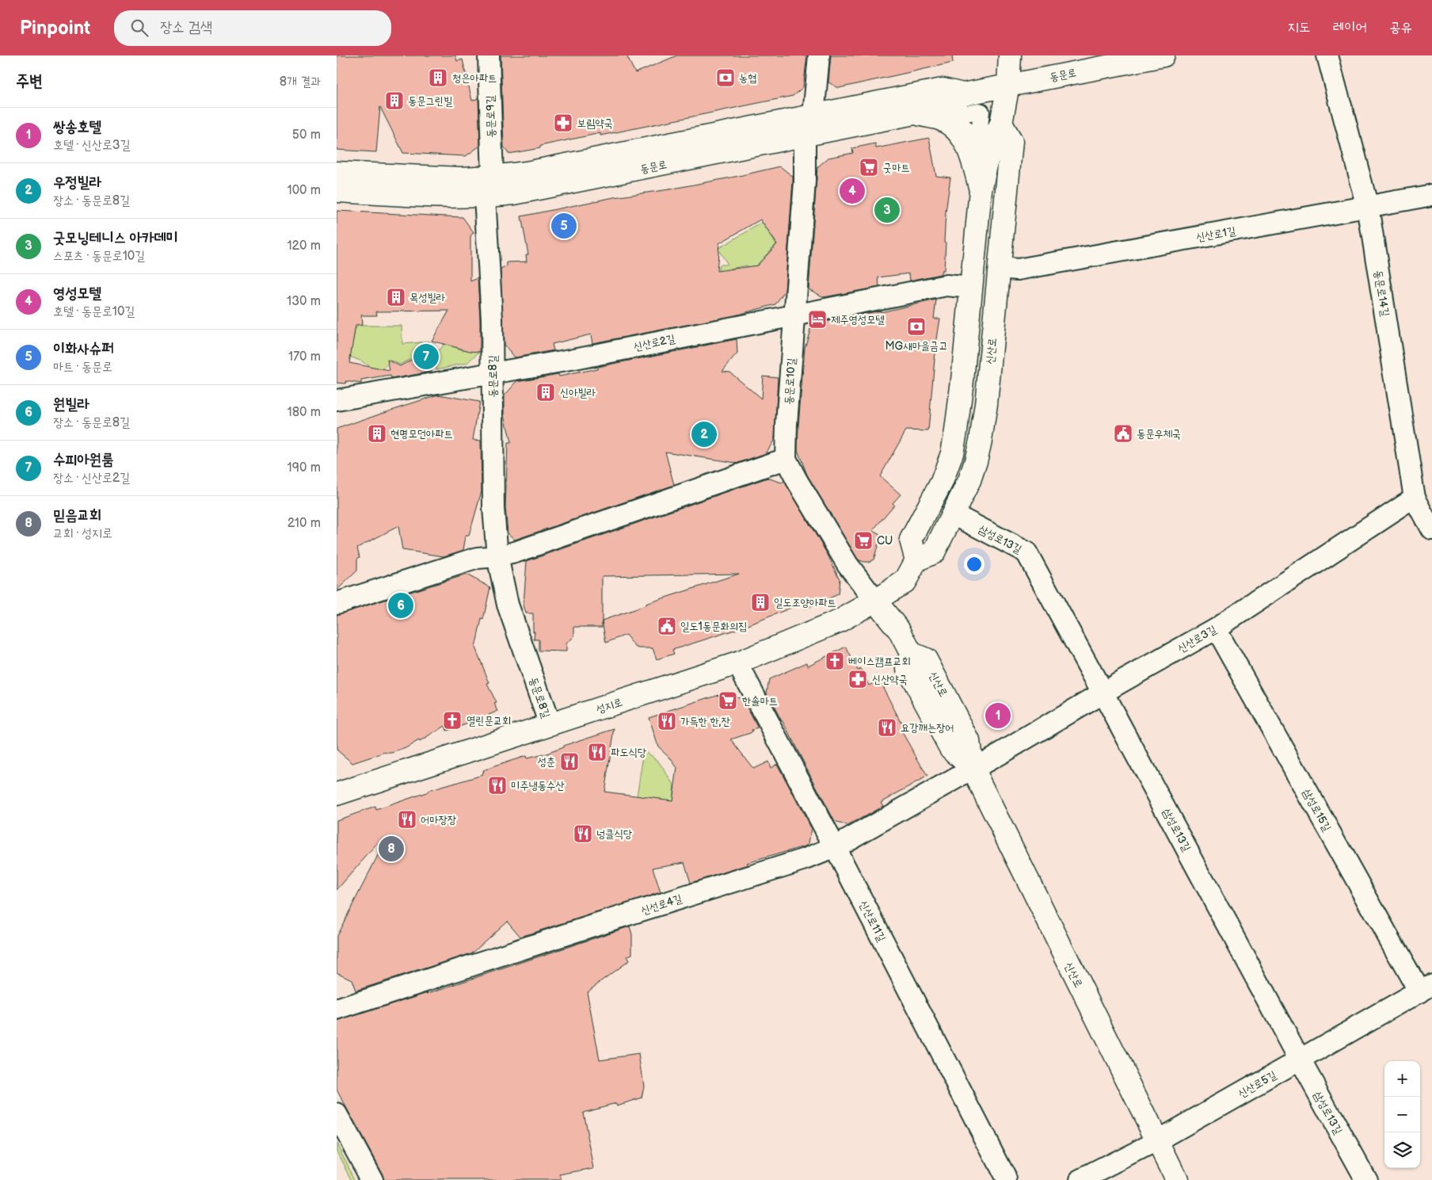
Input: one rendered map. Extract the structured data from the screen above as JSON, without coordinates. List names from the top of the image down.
{
  "streets": {
    "main road": ["동문로", "신산로", "성지로"],
    "street": [
      "동문로9길",
      "신산로1길",
      "동문로14길",
      "신산로2길",
      "동문로8길",
      "동문로10길",
      "삼성로13길",
      "신산로3길",
      "삼성로15길",
      "신선로4길",
      "신산로11길",
      "신산로5길"
    ]
  },
  "crossings": [
    ["동문로", "동문로9길"],
    ["동문로", "동문로8길"],
    ["동문로", "동문로10길"],
    ["신산로1길", "동문로14길"],
    ["신산로1길", "신산로"],
    ["동문로14길", "신산로3길"],
    ["신산로2길", "동문로8길"],
    ["신산로2길", "동문로10길"],
    ["신산로", "동문로10길"],
    ["신산로", "삼성로13길"],
    ["신산로", "신산로3길"],
    ["신산로", "성지로"],
    ["신산로", "신선로4길"],
    ["신산로", "신산로5길"],
    ["동문로8길", "성지로"],
    ["동문로10길", "성지로"],
    ["삼성로13길", "신산로3길"],
    ["삼성로13길", "신산로5길"],
    ["신산로3길", "삼성로15길"],
    ["신산로3길", "신선로4길"],
    ["성지로", "신산로11길"],
    ["삼성로15길", "신산로5길"],
    ["신선로4길", "신산로11길"]
  ],
  "places": {
    "building": [
      "청은아파트",
      "동문그린빌",
      "목성빌라",
      "신아빌라",
      "현명모던아파트",
      "일도조양아파트"
    ],
    "bank": ["농협", "MG새마을금고"],
    "pharmacy": ["보림약국", "신산약국"],
    "supermarket": ["굿마트", "CU", "한솔마트"],
    "hotel": ["제주영성모텔"],
    "public building": ["동문우체국", "일도1동문화의집"],
    "church": ["베이스캠프교회", "열린문교회"],
    "restaurant": [
      "가득한 한,잔",
      "요강깨는장어",
      "파도식당",
      "성춘",
      "미주냉동수산",
      "어마장장",
      "넝클식당"
    ]
  },
  "page": {
    "header": "Pinpoint",
    "search": "장소 검색",
    "nav": ["지도", "레이어", "공유"],
    "heading": ["주변", "8개 결과"],
    "list": [
      {
        "mark": "1",
        "name": "쌍송호텔",
        "note": "호텔 · 신산로3길",
        "value": "50 m"
      },
      {
        "mark": "2",
        "name": "우정빌라",
        "note": "장소 · 동문로8길",
        "value": "100 m"
      },
      {
        "mark": "3",
        "name": "굿모닝테니스 아카데미",
        "note": "스포츠 · 동문로10길",
        "value": "120 m"
      },
      {
        "mark": "4",
        "name": "영성모텔",
        "note": "호텔 · 동문로10길",
        "value": "130 m"
      },
      {
        "mark": "5",
        "name": "이화사슈퍼",
        "note": "마트 · 동문로",
        "value": "170 m"
      },
      {
        "mark": "6",
        "name": "원빌라",
        "note": "장소 · 동문로8길",
        "value": "180 m"
      },
      {
        "mark": "7",
        "name": "수피아원룸",
        "note": "장소 · 신산로2길",
        "value": "190 m"
      },
      {
        "mark": "8",
        "name": "믿음교회",
        "note": "교회 · 성지로",
        "value": "210 m"
      }
    ],
    "pins": [
      "4",
      "3",
      "5",
      "7",
      "2",
      "6",
      "1",
      "8"
    ],
    "map_buttons": ["+", "−"]
  }
}
